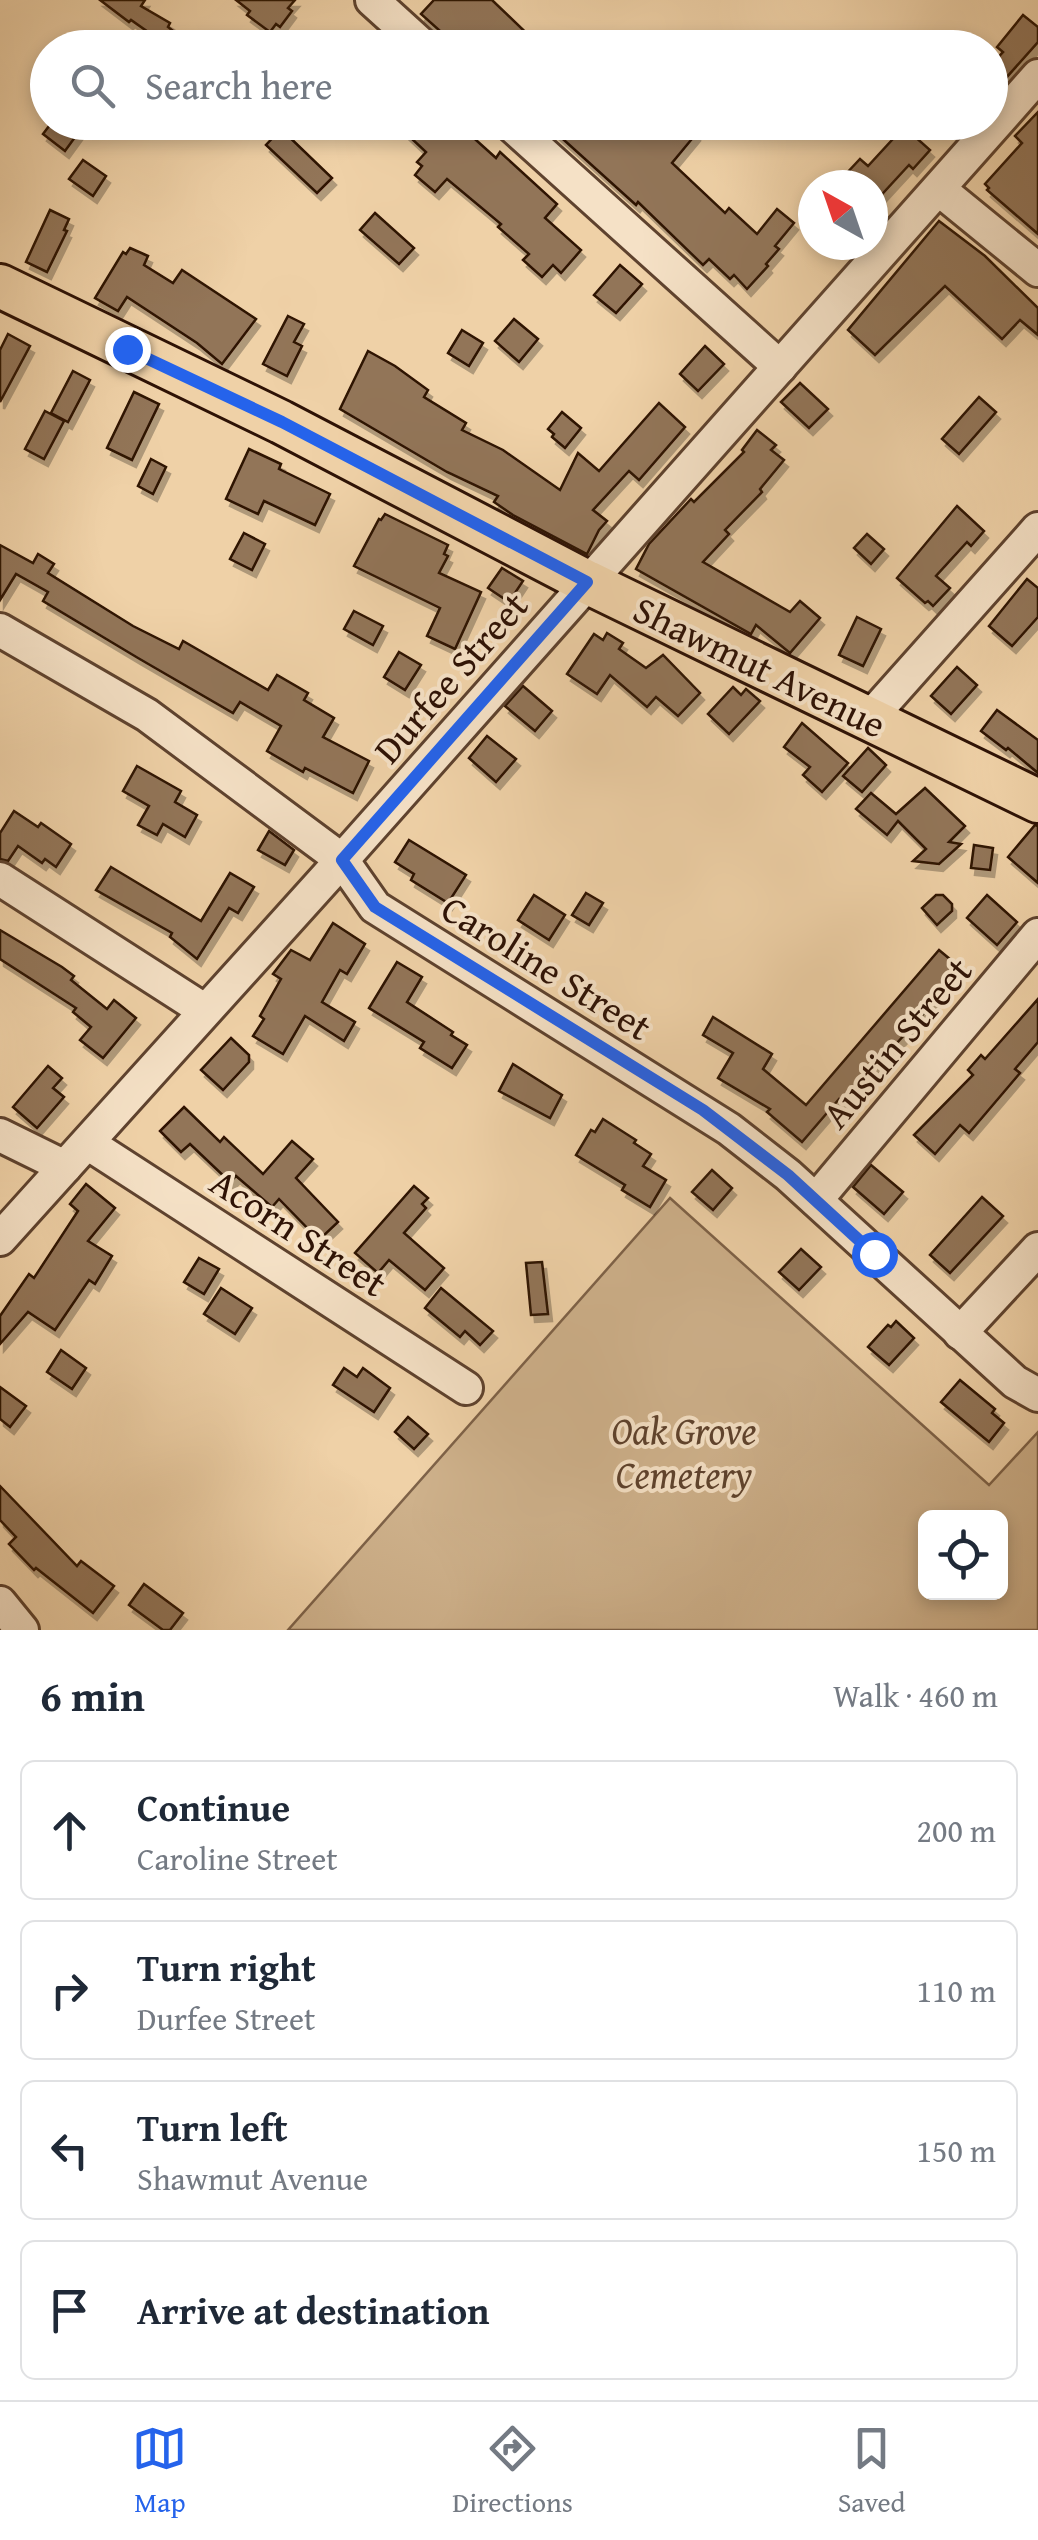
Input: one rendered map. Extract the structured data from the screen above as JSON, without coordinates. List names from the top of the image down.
{
  "streets": {
    "main road": ["Shawmut Avenue"],
    "street": [
      "Durfee Street",
      "Caroline Street",
      "Austin Street",
      "Acorn Street"
    ]
  },
  "crossings": [
    ["Shawmut Avenue", "Durfee Street"],
    ["Durfee Street", "Caroline Street"],
    ["Durfee Street", "Acorn Street"],
    ["Caroline Street", "Austin Street"]
  ],
  "parks": ["Oak Grove Cemetery"],
  "north": "top left",
  "page": {
    "search": "Search here",
    "heading": ["6 min", "Walk · 460 m"],
    "list": [
      ["Continue", "Caroline Street", "200 m"],
      ["Turn right", "Durfee Street", "110 m"],
      ["Turn left", "Shawmut Avenue", "150 m"],
      "Arrive at destination"
    ],
    "nav": ["Map", "Directions", "Saved"]
  }
}
